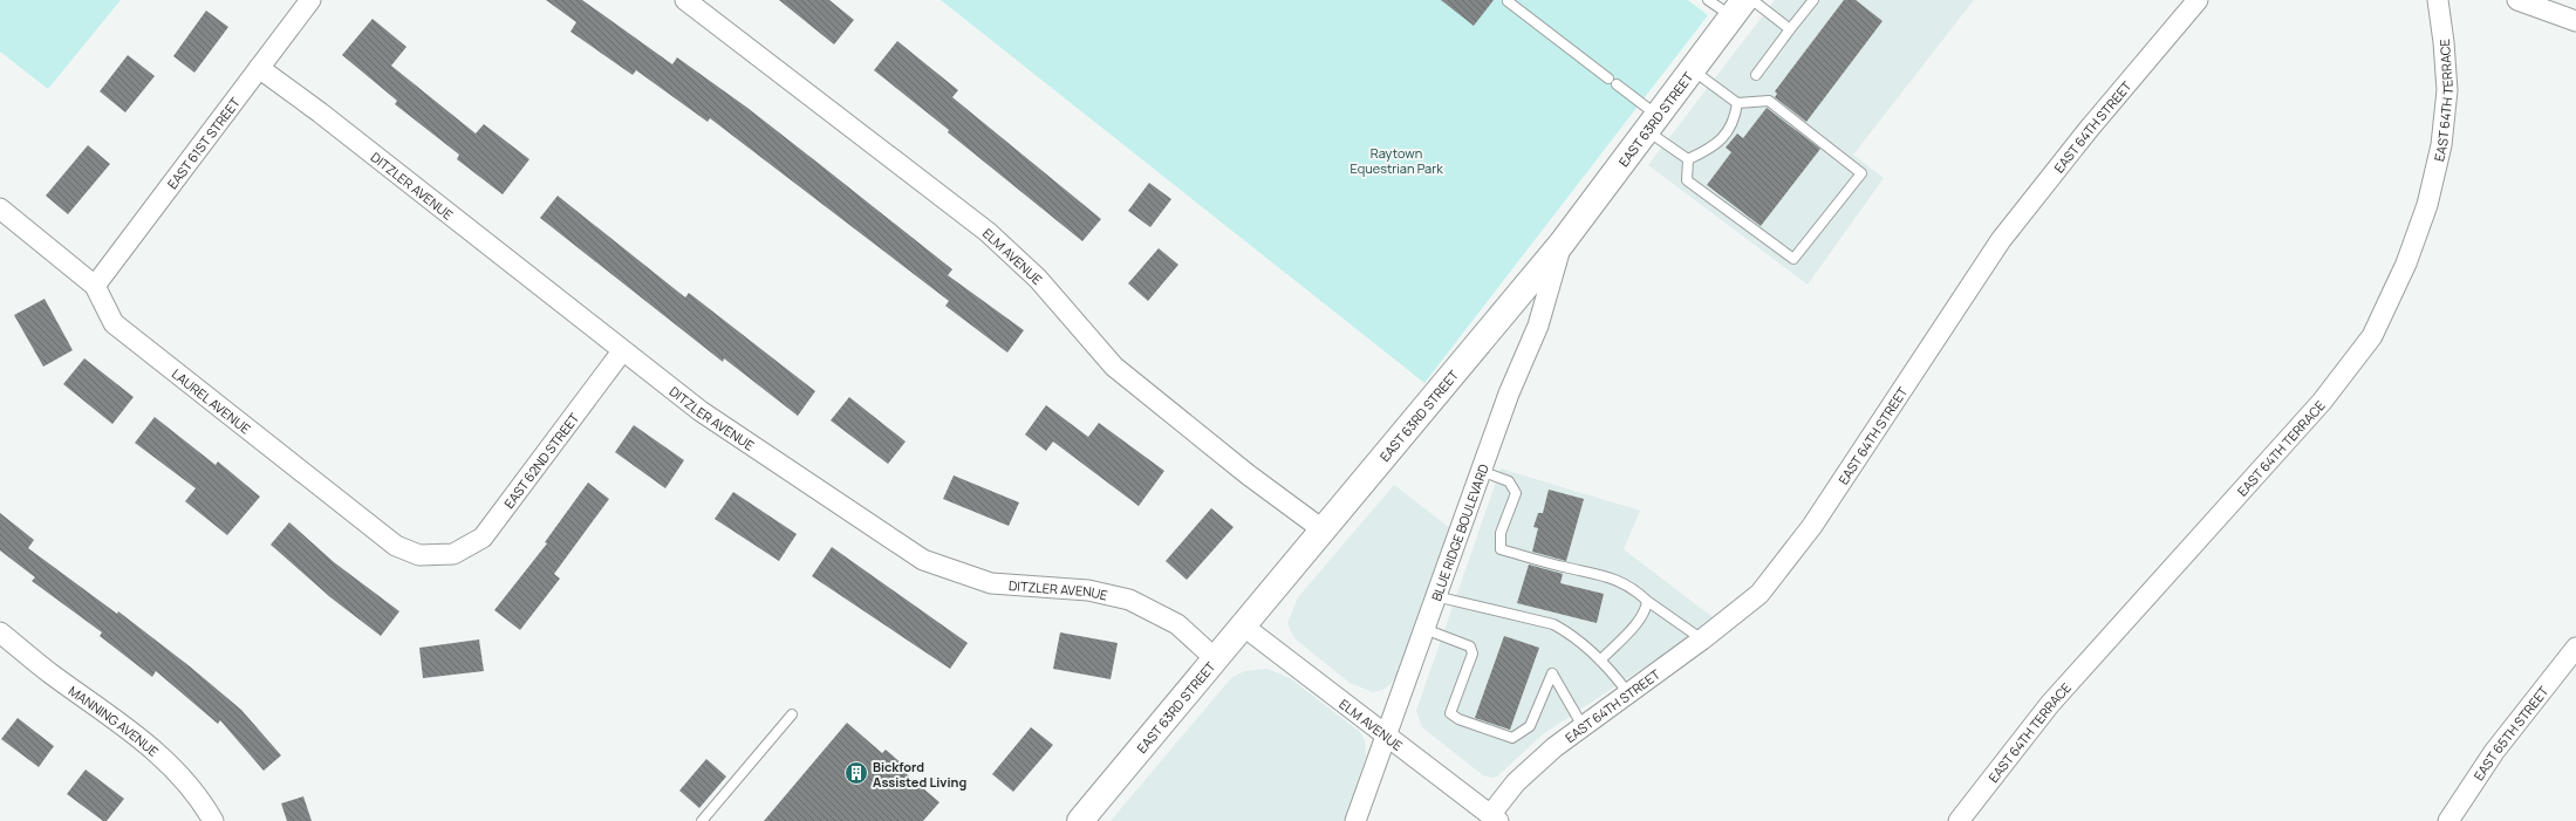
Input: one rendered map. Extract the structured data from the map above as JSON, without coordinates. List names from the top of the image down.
{
  "streets": {
    "main road": ["EAST 63RD STREET"],
    "street": [
      "EAST 64TH TERRACE",
      "EAST 64TH STREET",
      "EAST 61ST STREET",
      "DITZLER AVENUE",
      "ELM AVENUE",
      "LAUREL AVENUE",
      "EAST 62ND STREET",
      "BLUE RIDGE BOULEVARD",
      "MANNING AVENUE",
      "EAST 65TH STREET"
    ]
  },
  "crossings": [
    ["EAST 63RD STREET", "DITZLER AVENUE"],
    ["EAST 63RD STREET", "ELM AVENUE"],
    ["EAST 63RD STREET", "BLUE RIDGE BOULEVARD"],
    ["EAST 64TH STREET", "ELM AVENUE"],
    ["EAST 61ST STREET", "DITZLER AVENUE"],
    ["EAST 61ST STREET", "LAUREL AVENUE"],
    ["DITZLER AVENUE", "EAST 62ND STREET"],
    ["ELM AVENUE", "BLUE RIDGE BOULEVARD"],
    ["LAUREL AVENUE", "EAST 62ND STREET"]
  ],
  "parks": ["Raytown Equestrian Park"],
  "places": {
    "building": ["Bickford Assisted Living"]
  }
}
